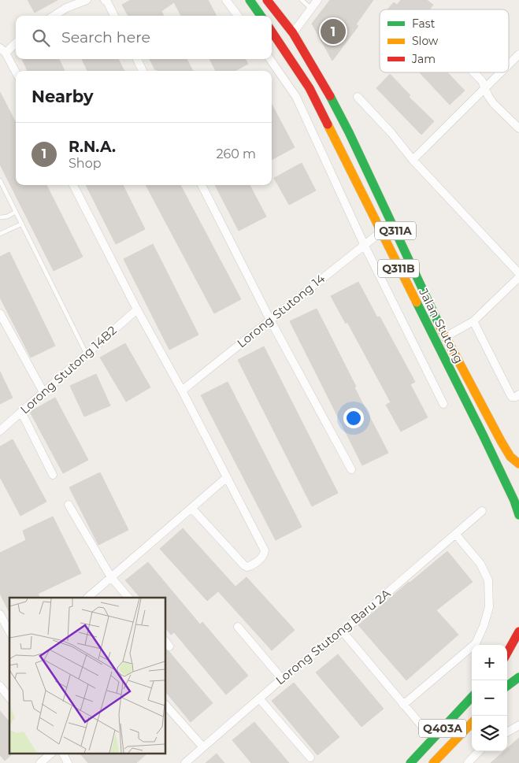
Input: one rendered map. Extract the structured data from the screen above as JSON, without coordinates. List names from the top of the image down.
{
  "streets": {
    "main road": [
      "Q311A",
      "Q311B",
      "Jalan Stutong",
      "Q403A"
    ],
    "street": ["Lorong Stutong 14", "Lorong Stutong 14B2", "Lorong Stutong Baru 2A"]
  },
  "crossings": [
    ["Lorong Stutong 14", "Jalan Stutong"]
  ],
  "legend": ["Fast", "Slow", "Jam"],
  "page": {
    "search": "Search here",
    "pins": "1",
    "heading": "Nearby",
    "list": [
      {
        "mark": "1",
        "name": "R.N.A.",
        "note": "Shop",
        "value": "260 m"
      }
    ],
    "map_buttons": ["+", "−"]
  }
}
